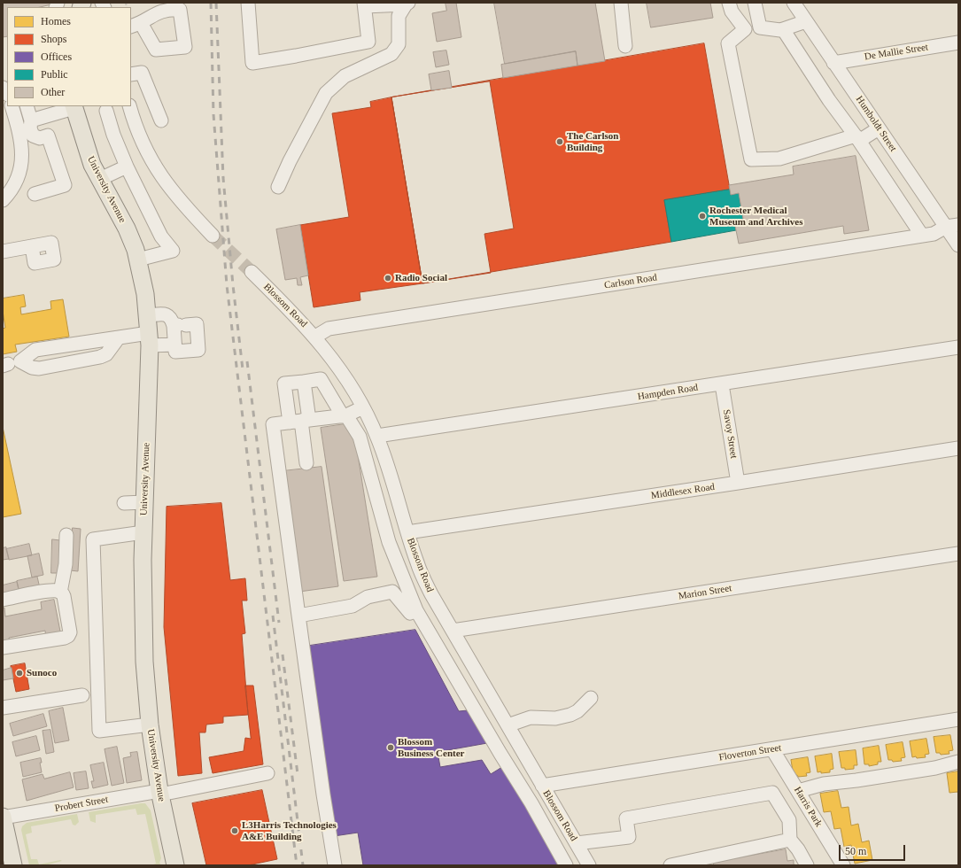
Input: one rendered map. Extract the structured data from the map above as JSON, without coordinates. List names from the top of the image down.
{
  "streets": {
    "main road": ["University Avenue"],
    "street": [
      "De Mallie Street",
      "Humboldt Street",
      "Carlson Road",
      "Blossom Road",
      "Hampden Road",
      "Savoy Street",
      "Middlesex Road",
      "Marion Street",
      "Floverton Street",
      "Probert Street",
      "Harris Park"
    ]
  },
  "crossings": [
    ["De Mallie Street", "Humboldt Street"],
    ["Humboldt Street", "Carlson Road"],
    ["University Avenue", "Probert Street"],
    ["Carlson Road", "Blossom Road"],
    ["Blossom Road", "Hampden Road"],
    ["Blossom Road", "Middlesex Road"],
    ["Blossom Road", "Marion Street"],
    ["Blossom Road", "Floverton Street"],
    ["Hampden Road", "Savoy Street"],
    ["Savoy Street", "Middlesex Road"],
    ["Floverton Street", "Harris Park"]
  ],
  "places": [
    "The Carlson Building",
    "Rochester Medical Museum and Archives",
    "Radio Social",
    "Sunoco",
    "Blossom Business Center",
    "L3Harris Technologies A&E Building"
  ],
  "legend": [
    "Homes",
    "Shops",
    "Offices",
    "Public",
    "Other"
  ],
  "scale_bar": "50 m"
}
